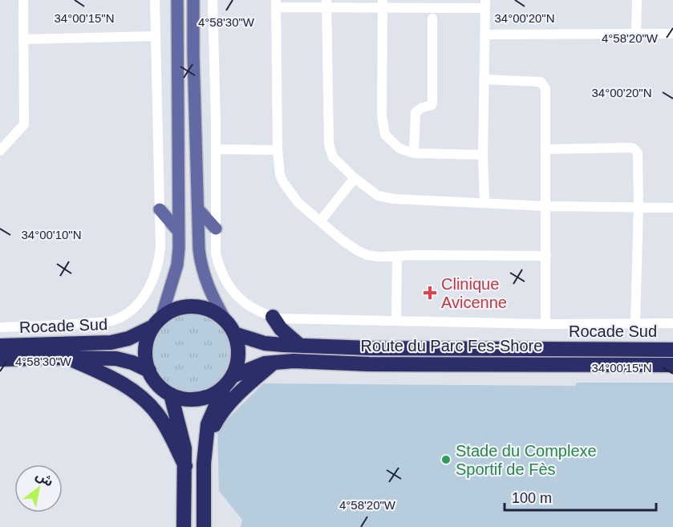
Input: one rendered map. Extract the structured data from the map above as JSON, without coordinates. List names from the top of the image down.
{
  "streets": {
    "highway": ["Rocade Sud", "Route du Parc Fes-Shore"]
  },
  "crossings": [
    ["Rocade Sud", "Route du Parc Fes-Shore"]
  ],
  "places": {
    "health": ["Clinique Avicenne"],
    "other": ["Stade du Complexe Sportif de Fès"]
  },
  "scale_bar": "100 m",
  "north": "top right",
  "coordinates": [
    "34°00'15\"N",
    "34°00'20\"N",
    "4°58'30\"W",
    "4°58'20\"W",
    "34°00'10\"N"
  ]
}
